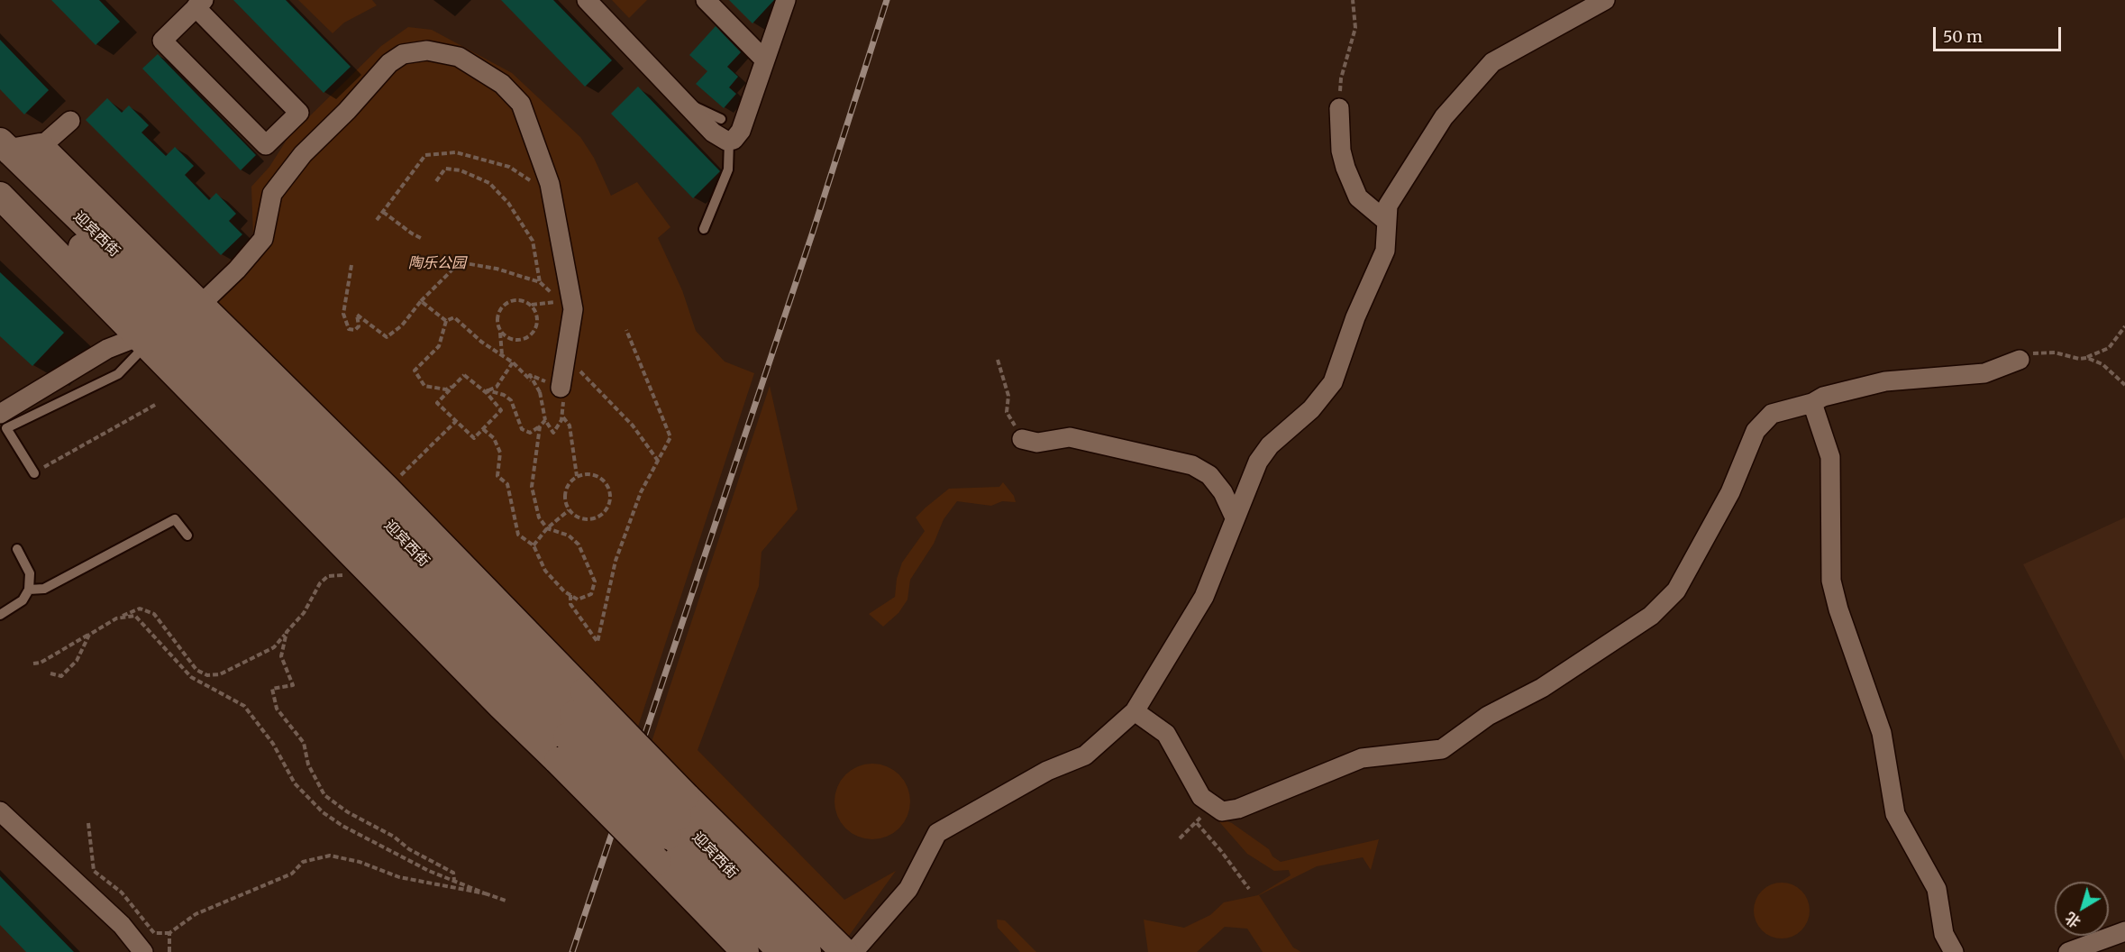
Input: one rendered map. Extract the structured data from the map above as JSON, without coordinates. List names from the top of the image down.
{
  "streets": {
    "street": ["迎宾西街"]
  },
  "parks": ["陶乐公园"],
  "scale_bar": "50 m",
  "north": "bottom left"
}
